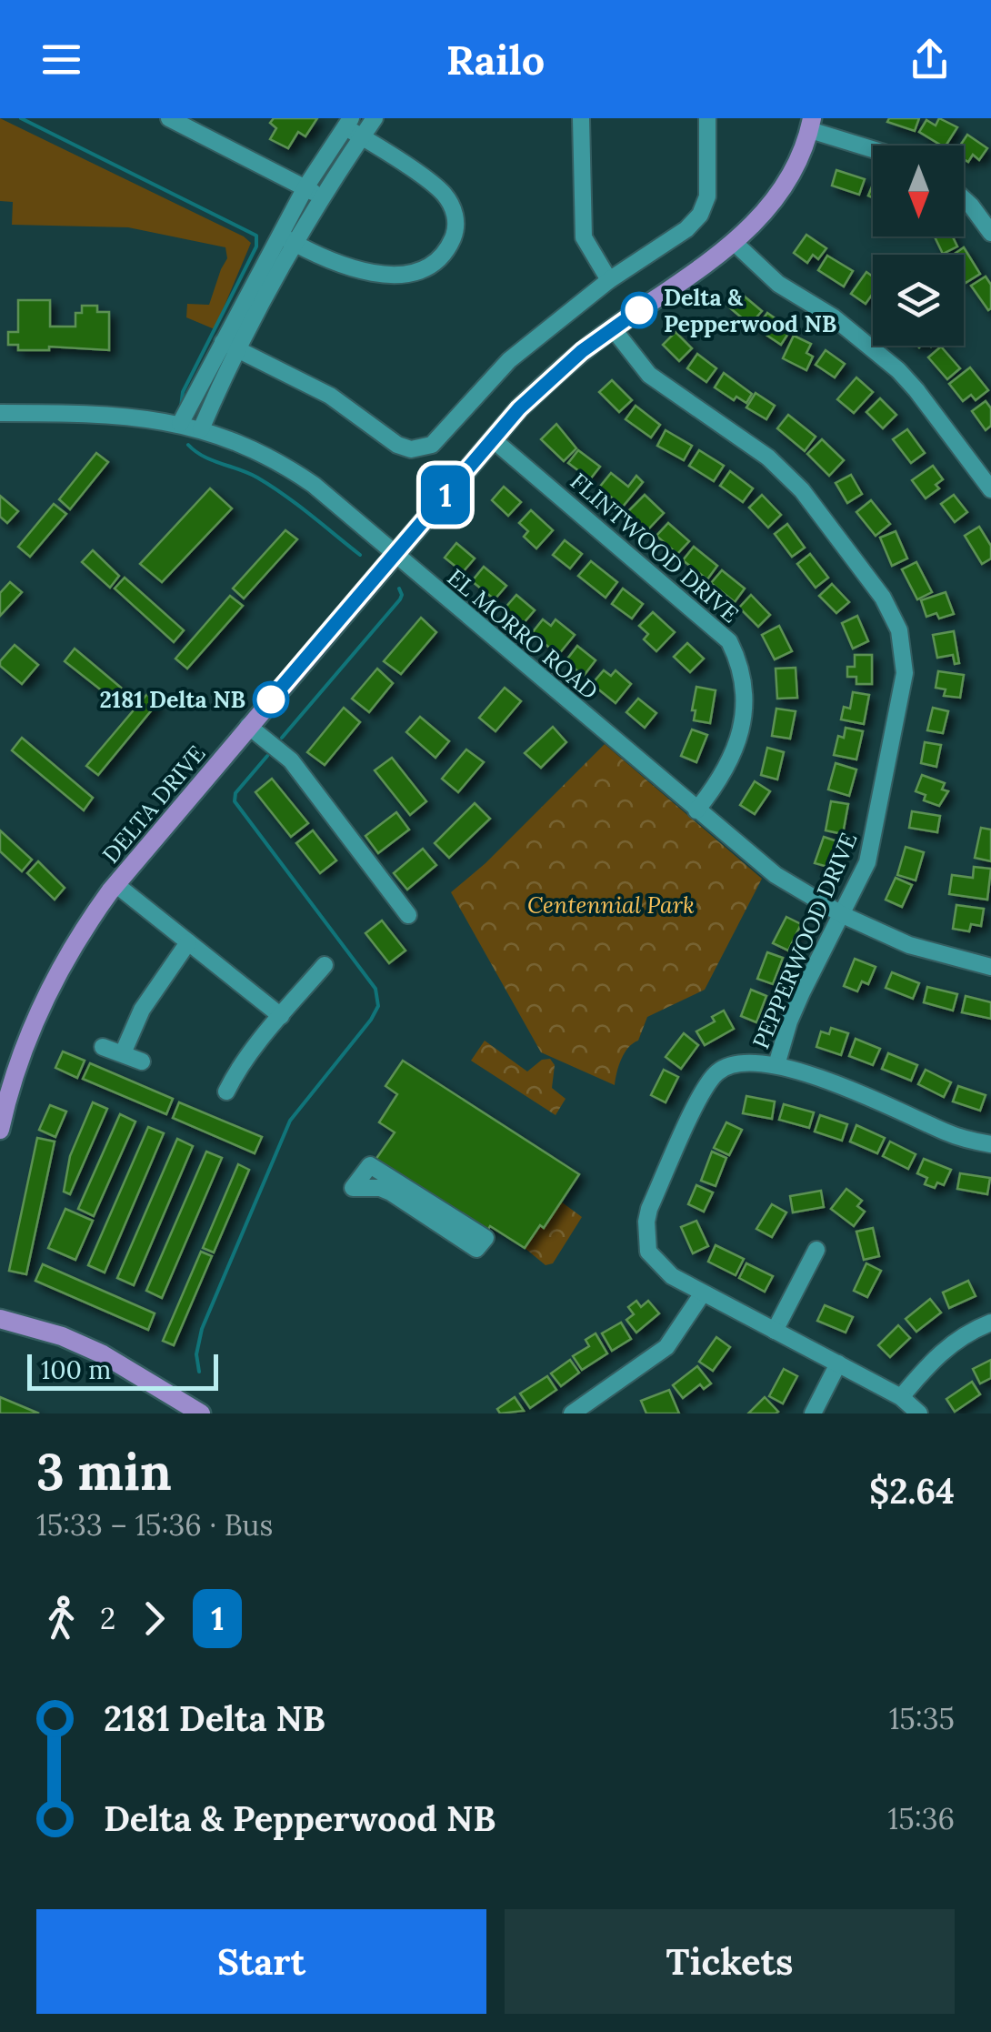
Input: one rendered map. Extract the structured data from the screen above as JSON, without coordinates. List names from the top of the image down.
{
  "streets": {
    "main road": ["DELTA DRIVE"],
    "street": ["FLINTWOOD DRIVE", "EL MORRO ROAD", "PEPPERWOOD DRIVE"]
  },
  "crossings": [
    ["FLINTWOOD DRIVE", "EL MORRO ROAD"],
    ["FLINTWOOD DRIVE", "DELTA DRIVE"],
    ["EL MORRO ROAD", "DELTA DRIVE"],
    ["EL MORRO ROAD", "PEPPERWOOD DRIVE"],
    ["DELTA DRIVE", "PEPPERWOOD DRIVE"]
  ],
  "parks": ["Centennial Park"],
  "places": ["Delta & Pepperwood NB", "2181 Delta NB"],
  "lines": ["bus line 1"],
  "scale_bar": "100 m",
  "north": "bottom",
  "page": {
    "header": "Railo",
    "on_map": "1",
    "scale": "100 m",
    "heading": ["3 min", "15:33 – 15:36 · Bus", "$2.64"],
    "legs": ["2", "1"],
    "list": [
      {
        "name": "2181 Delta NB",
        "value": "15:35"
      },
      {
        "name": "Delta & Pepperwood NB",
        "value": "15:36"
      }
    ],
    "buttons": ["Start", "Tickets"]
  }
}
